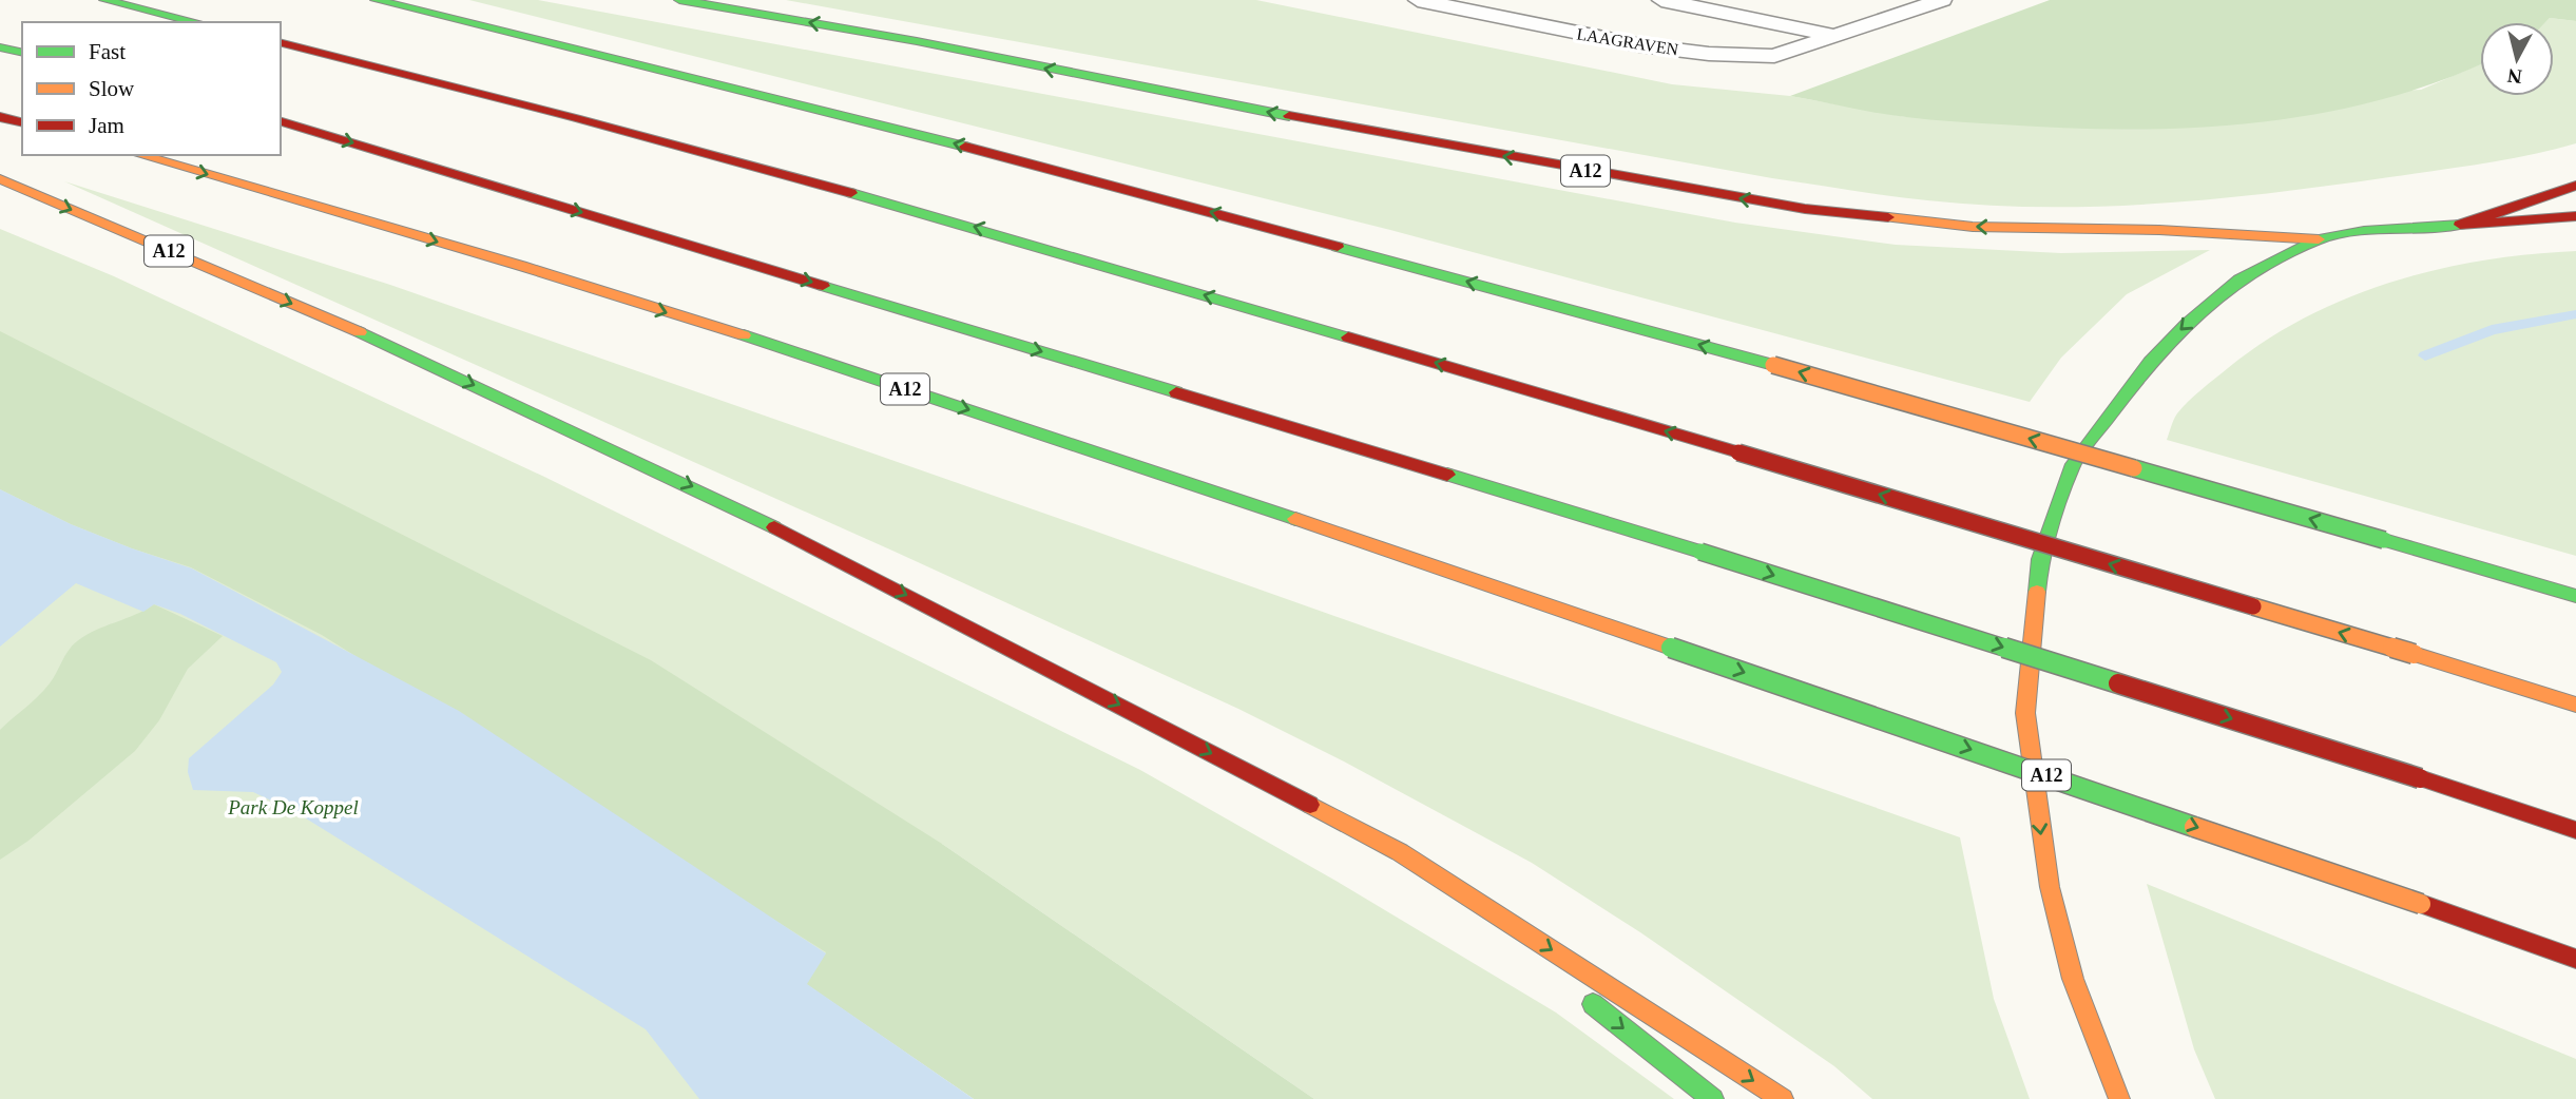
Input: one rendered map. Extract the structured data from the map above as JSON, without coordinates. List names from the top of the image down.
{
  "streets": {
    "main road": ["A12"],
    "lane": ["LAAGRAVEN"]
  },
  "parks": ["Park De Koppel"],
  "legend": ["Fast", "Slow", "Jam"],
  "north": "bottom"
}
